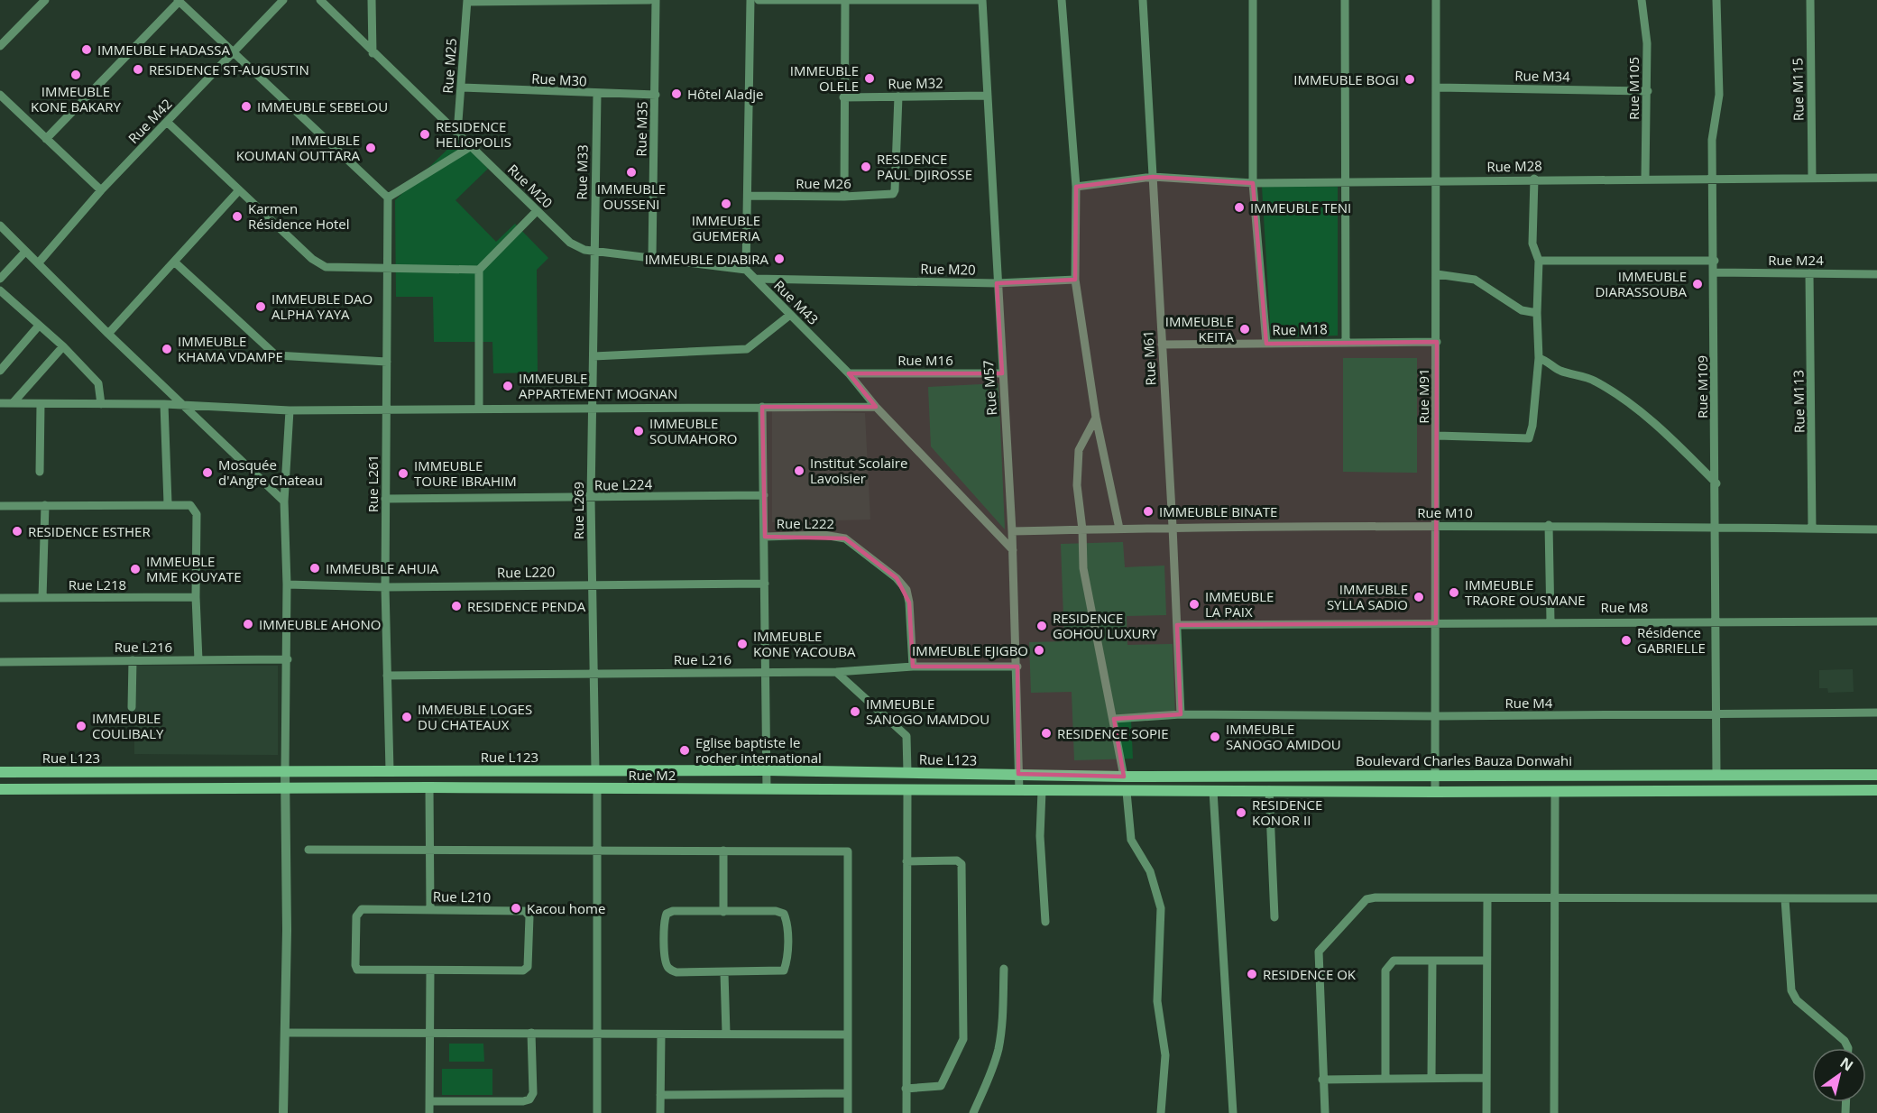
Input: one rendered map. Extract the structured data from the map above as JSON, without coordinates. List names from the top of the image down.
{
  "streets": {
    "main road": ["Rue L123", "Boulevard Charles Bauza Donwahi", "Rue M2"],
    "street": [
      "Rue M25",
      "Rue M34",
      "Rue M30",
      "Rue M32",
      "Rue M105",
      "Rue M115",
      "Rue M42",
      "Rue M35",
      "Rue M28",
      "Rue M33",
      "Rue M26",
      "Rue M20",
      "Rue M24",
      "Rue M43",
      "Rue M18",
      "Rue M61",
      "Rue M16",
      "Rue M109",
      "Rue M57",
      "Rue M91",
      "Rue M113",
      "Rue L261",
      "Rue L224",
      "Rue L269",
      "Rue M10",
      "Rue L222",
      "Rue L220",
      "Rue L218",
      "Rue M8",
      "Rue L216",
      "Rue M4",
      "Rue L210"
    ]
  },
  "crossings": [
    ["Rue M25", "Rue M30"],
    ["Rue M25", "Rue M20"],
    ["Rue M34", "Rue M105"],
    ["Rue M34", "Rue M91"],
    ["Rue M30", "Rue M35"],
    ["Rue M30", "Rue M33"],
    ["Rue M32", "Rue M26"],
    ["Rue M32", "Rue M57"],
    ["Rue M105", "Rue M28"],
    ["Rue M115", "Rue M28"],
    ["Rue M35", "Rue M20"],
    ["Rue M28", "Rue M61"],
    ["Rue M28", "Rue M109"],
    ["Rue M28", "Rue M91"],
    ["Rue M33", "Rue M20"],
    ["Rue M33", "Rue L269"],
    ["Rue M20", "Rue M43"],
    ["Rue M20", "Rue M57"],
    ["Rue M20", "Rue L269"],
    ["Rue M24", "Rue M109"],
    ["Rue M24", "Rue M113"],
    ["Rue M43", "Rue M16"],
    ["Rue M43", "Rue M57"],
    ["Rue M18", "Rue M61"],
    ["Rue M18", "Rue M91"],
    ["Rue M61", "Rue M10"],
    ["Rue M61", "Rue M8"],
    ["Rue M61", "Rue M4"],
    ["Rue M16", "Rue M57"],
    ["Rue M109", "Rue M10"],
    ["Rue M109", "Rue M8"],
    ["Rue M109", "Rue M4"],
    ["Rue M109", "Boulevard Charles Bauza Donwahi"],
    ["Rue M57", "Rue M10"],
    ["Rue M57", "Rue L216"],
    ["Rue M57", "Rue L123"],
    ["Rue M57", "Boulevard Charles Bauza Donwahi"],
    ["Rue M57", "Rue M2"],
    ["Rue M91", "Rue M10"],
    ["Rue M91", "Rue M8"],
    ["Rue M91", "Rue M4"],
    ["Rue M91", "Boulevard Charles Bauza Donwahi"],
    ["Rue M113", "Rue M10"],
    ["Rue L261", "Rue L224"],
    ["Rue L261", "Rue L220"],
    ["Rue L261", "Rue L216"],
    ["Rue L261", "Rue L123"],
    ["Rue L224", "Rue L269"],
    ["Rue L269", "Rue L220"],
    ["Rue L269", "Rue L216"],
    ["Rue L269", "Rue L123"],
    ["Rue L222", "Rue L216"],
    ["Rue L123", "Boulevard Charles Bauza Donwahi"]
  ],
  "places": [
    "IMMEUBLE HADASSA",
    "RESIDENCE ST-AUGUSTIN",
    "IMMEUBLE KONE BAKARY",
    "IMMEUBLE OLELE",
    "IMMEUBLE BOGI",
    "Hôtel Aladje",
    "IMMEUBLE SEBELOU",
    "RESIDENCE HELIOPOLIS",
    "IMMEUBLE KOUMAN OUTTARA",
    "RESIDENCE PAUL DJIROSSE",
    "IMMEUBLE OUSSENI",
    "IMMEUBLE GUEMERIA",
    "IMMEUBLE TENI",
    "Karmen Résidence Hotel",
    "IMMEUBLE DIABIRA",
    "IMMEUBLE DIARASSOUBA",
    "IMMEUBLE DAO ALPHA YAYA",
    "IMMEUBLE KEITA",
    "IMMEUBLE KHAMA VDAMPE",
    "IMMEUBLE APPARTEMENT MOGNAN",
    "IMMEUBLE SOUMAHORO",
    "Institut Scolaire Lavoisier",
    "Mosquée d'Angre Chateau",
    "IMMEUBLE TOURE IBRAHIM",
    "IMMEUBLE BINATE",
    "RESIDENCE ESTHER",
    "IMMEUBLE AHUIA",
    "IMMEUBLE MME KOUYATE",
    "IMMEUBLE TRAORE OUSMANE",
    "IMMEUBLE SYLLA SADIO",
    "IMMEUBLE LA PAIX",
    "RESIDENCE PENDA",
    "IMMEUBLE AHONO",
    "RESIDENCE GOHOU LUXURY",
    "Résidence GABRIELLE",
    "IMMEUBLE KONE YACOUBA",
    "IMMEUBLE EJIGBO",
    "IMMEUBLE SANOGO MAMDOU",
    "IMMEUBLE LOGES DU CHATEAUX",
    "IMMEUBLE COULIBALY",
    "RESIDENCE SOPIE",
    "IMMEUBLE SANOGO AMIDOU",
    "Eglise baptiste le rocher international",
    "RESIDENCE KONOR II",
    "Kacou home",
    "RESIDENCE OK"
  ],
  "north": "top right"
}
